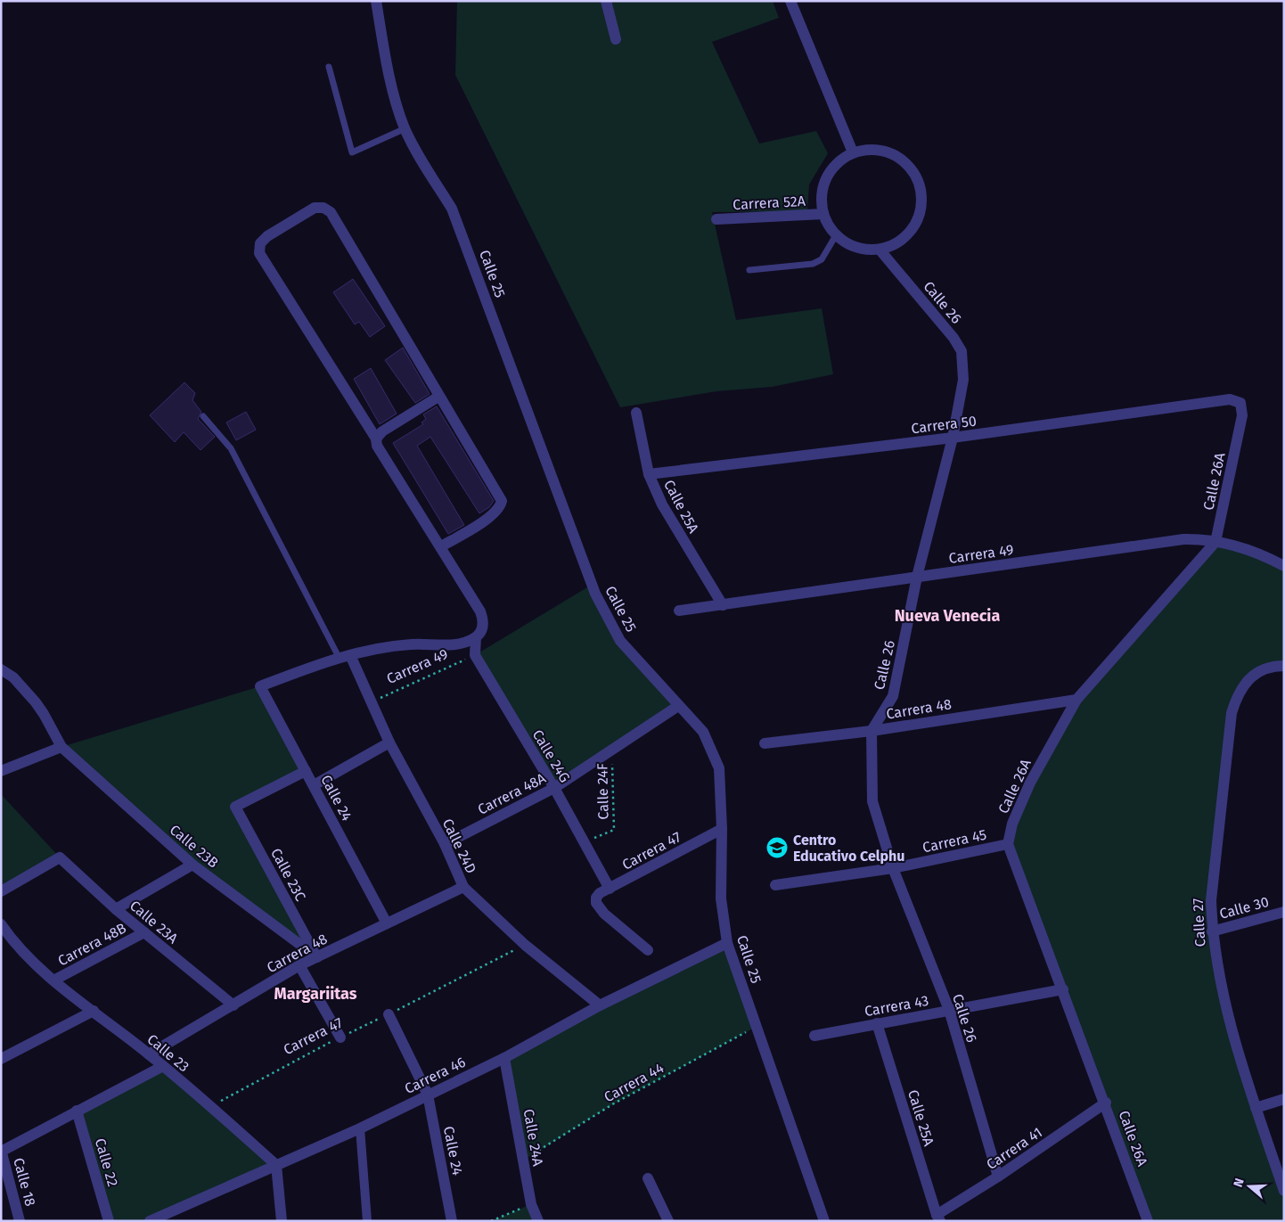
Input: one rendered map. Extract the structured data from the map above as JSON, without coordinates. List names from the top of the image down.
{
  "streets": {
    "street": [
      "Carrera 52A",
      "Calle 25",
      "Calle 26",
      "Carrera 50",
      "Calle 26A",
      "Calle 25A",
      "Carrera 49",
      "Carrera 48",
      "Calle 24G",
      "Carrera 48A",
      "Calle 24",
      "Carrera 45",
      "Calle 23B",
      "Calle 24D",
      "Carrera 47",
      "Calle 23C",
      "Calle 30",
      "Calle 23A",
      "Calle 27",
      "Carrera 48B",
      "Carrera 43",
      "Calle 23",
      "Carrera 46",
      "Calle 24A",
      "Carrera 41",
      "Calle 22",
      "Calle 18"
    ],
    "path": ["Calle 24F", "Carrera 44"]
  },
  "crossings": [
    ["Carrera 52A", "Calle 26"],
    ["Calle 25", "Carrera 48A"],
    ["Calle 25", "Carrera 47"],
    ["Calle 25", "Carrera 46"],
    ["Calle 25", "Carrera 44"],
    ["Calle 26", "Carrera 50"],
    ["Calle 26", "Carrera 49"],
    ["Calle 26", "Carrera 48"],
    ["Calle 26", "Carrera 45"],
    ["Calle 26", "Carrera 43"],
    ["Calle 26", "Carrera 41"],
    ["Carrera 50", "Calle 26A"],
    ["Carrera 50", "Calle 25A"],
    ["Calle 26A", "Carrera 49"],
    ["Calle 26A", "Carrera 48"],
    ["Calle 26A", "Carrera 45"],
    ["Calle 26A", "Carrera 43"],
    ["Calle 26A", "Carrera 41"],
    ["Calle 25A", "Carrera 49"],
    ["Calle 25A", "Carrera 43"],
    ["Calle 25A", "Carrera 41"],
    ["Carrera 49", "Calle 24G"],
    ["Carrera 49", "Calle 24D"],
    ["Carrera 48", "Calle 24"],
    ["Carrera 48", "Calle 23B"],
    ["Carrera 48", "Calle 24D"],
    ["Carrera 48", "Calle 23C"],
    ["Carrera 48", "Calle 23A"],
    ["Carrera 48", "Calle 23"],
    ["Calle 24G", "Calle 24F"],
    ["Calle 24G", "Carrera 48A"],
    ["Calle 24G", "Carrera 47"],
    ["Calle 24F", "Carrera 48A"],
    ["Carrera 48A", "Calle 24D"],
    ["Calle 24", "Carrera 47"],
    ["Calle 24", "Calle 23C"],
    ["Calle 24", "Carrera 46"],
    ["Calle 23B", "Calle 23C"],
    ["Calle 24D", "Carrera 47"],
    ["Calle 24D", "Carrera 46"],
    ["Carrera 47", "Calle 23"],
    ["Calle 30", "Calle 27"],
    ["Calle 23A", "Carrera 48B"],
    ["Carrera 48B", "Calle 23"],
    ["Calle 23", "Carrera 46"],
    ["Carrera 46", "Calle 24A"],
    ["Carrera 44", "Calle 24A"]
  ],
  "districts": ["Nueva Venecia", "Margariitas"],
  "places": {
    "school or university": ["Centro Educativo Celphu"]
  },
  "north": "left"
}
